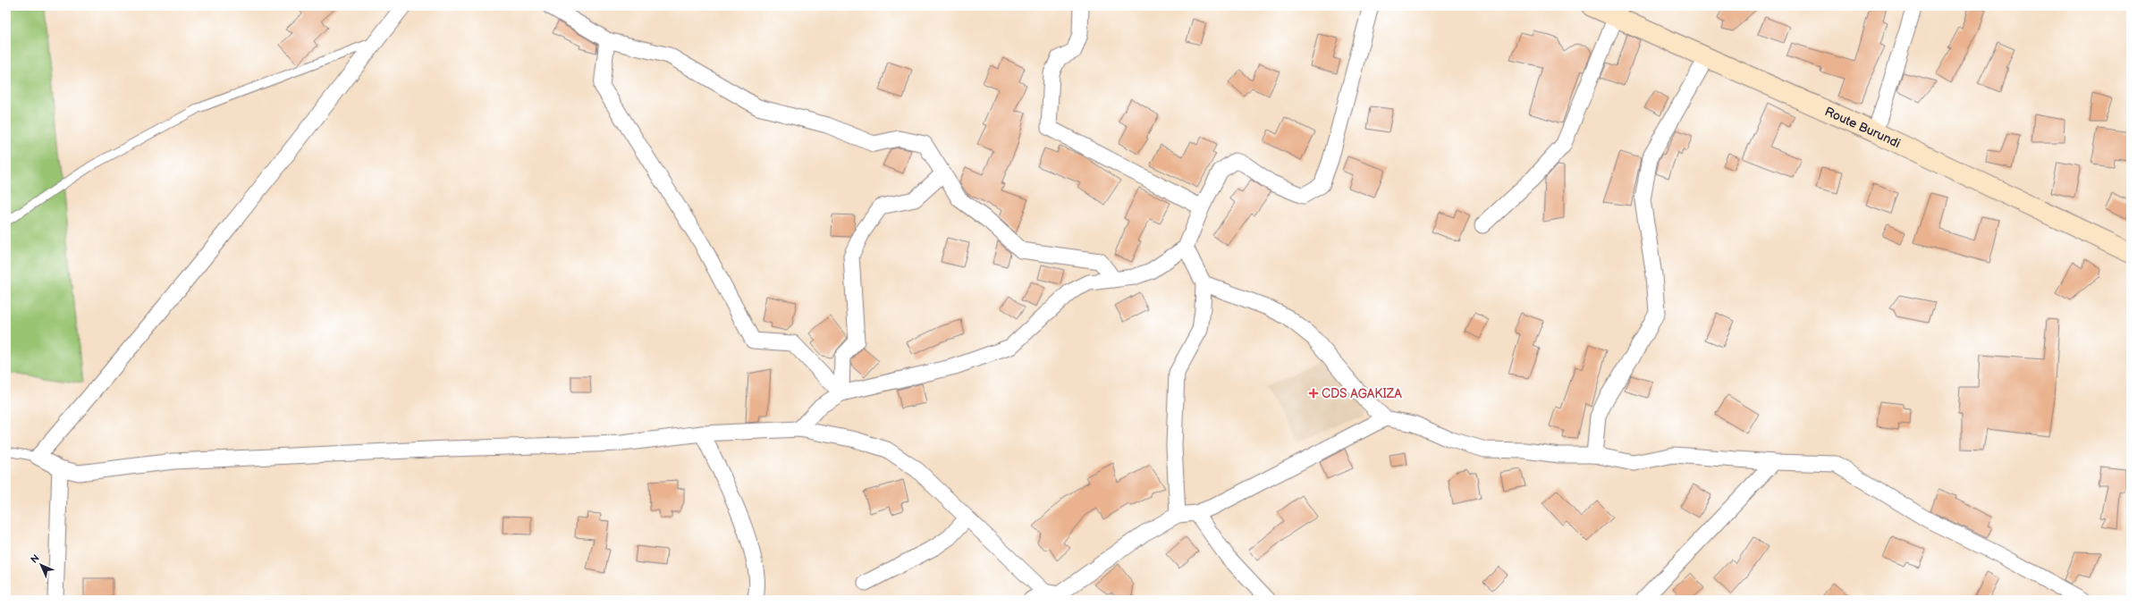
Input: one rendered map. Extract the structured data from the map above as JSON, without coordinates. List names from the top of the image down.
{
  "streets": {
    "main road": ["Route Burundi"]
  },
  "places": {
    "health": ["CDS AGAKIZA"]
  },
  "north": "top left"
}
